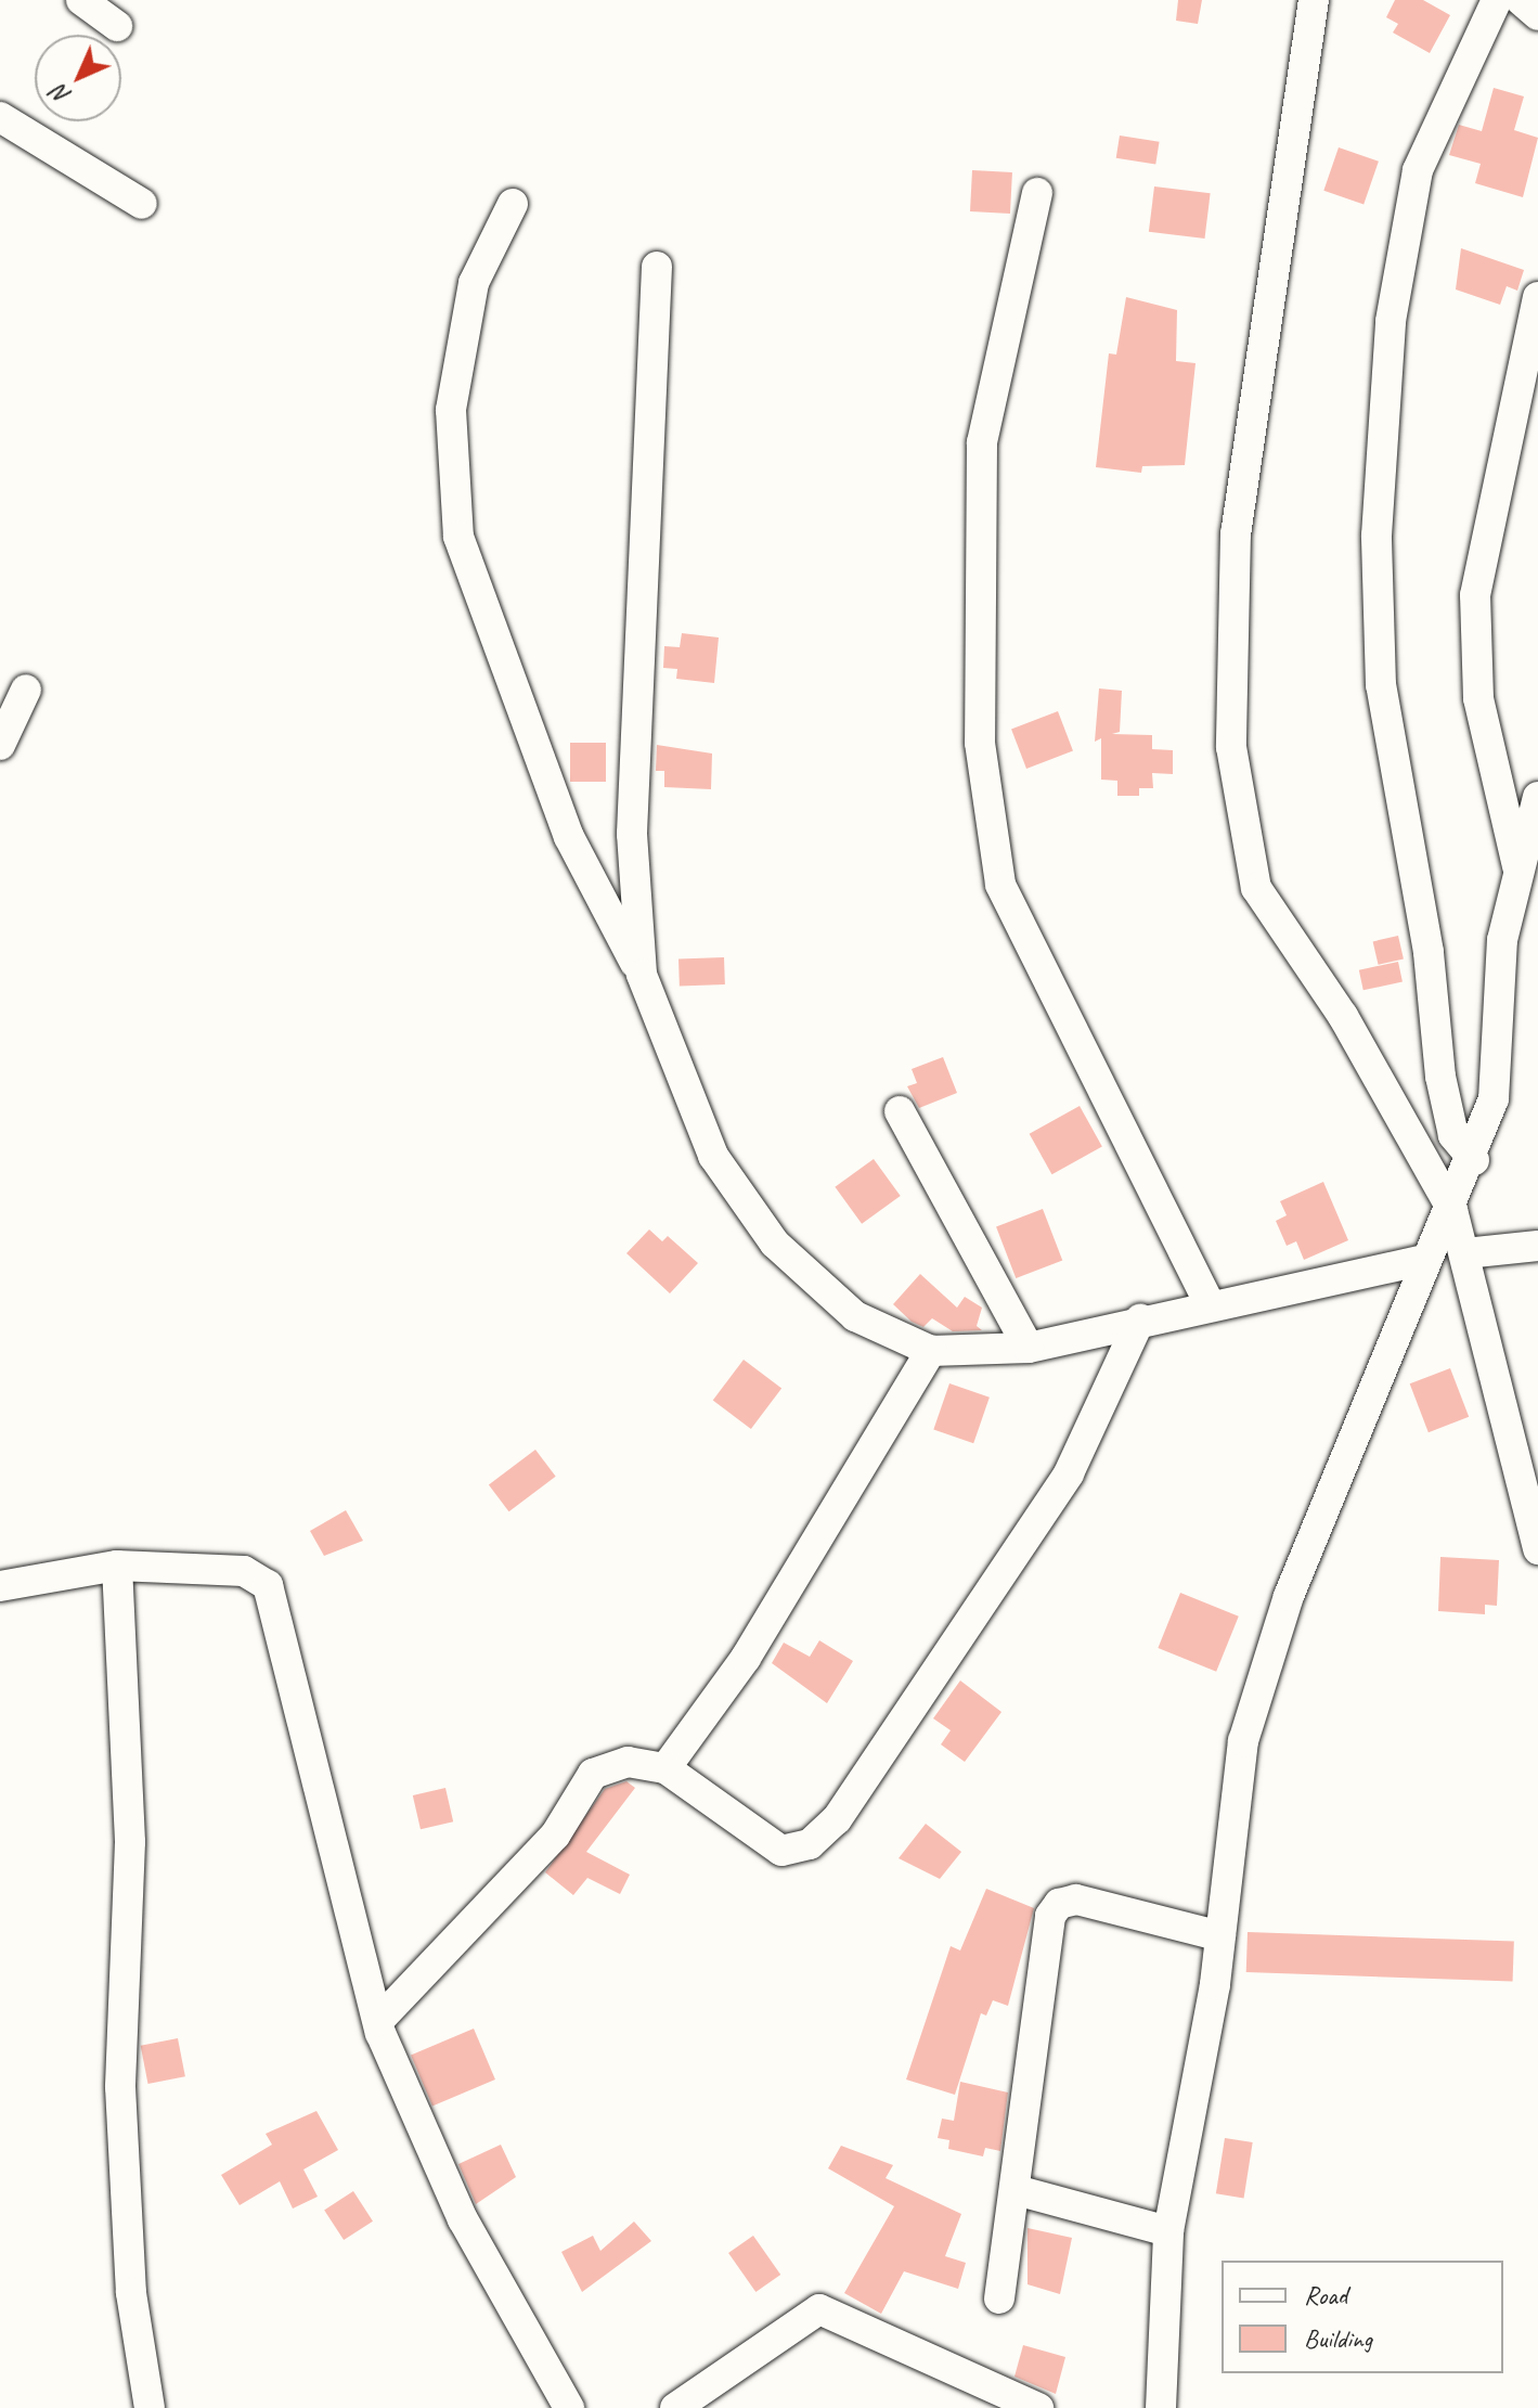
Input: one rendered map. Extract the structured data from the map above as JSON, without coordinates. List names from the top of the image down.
{
  "legend": ["Road", "Building"],
  "north": "bottom left"
}
